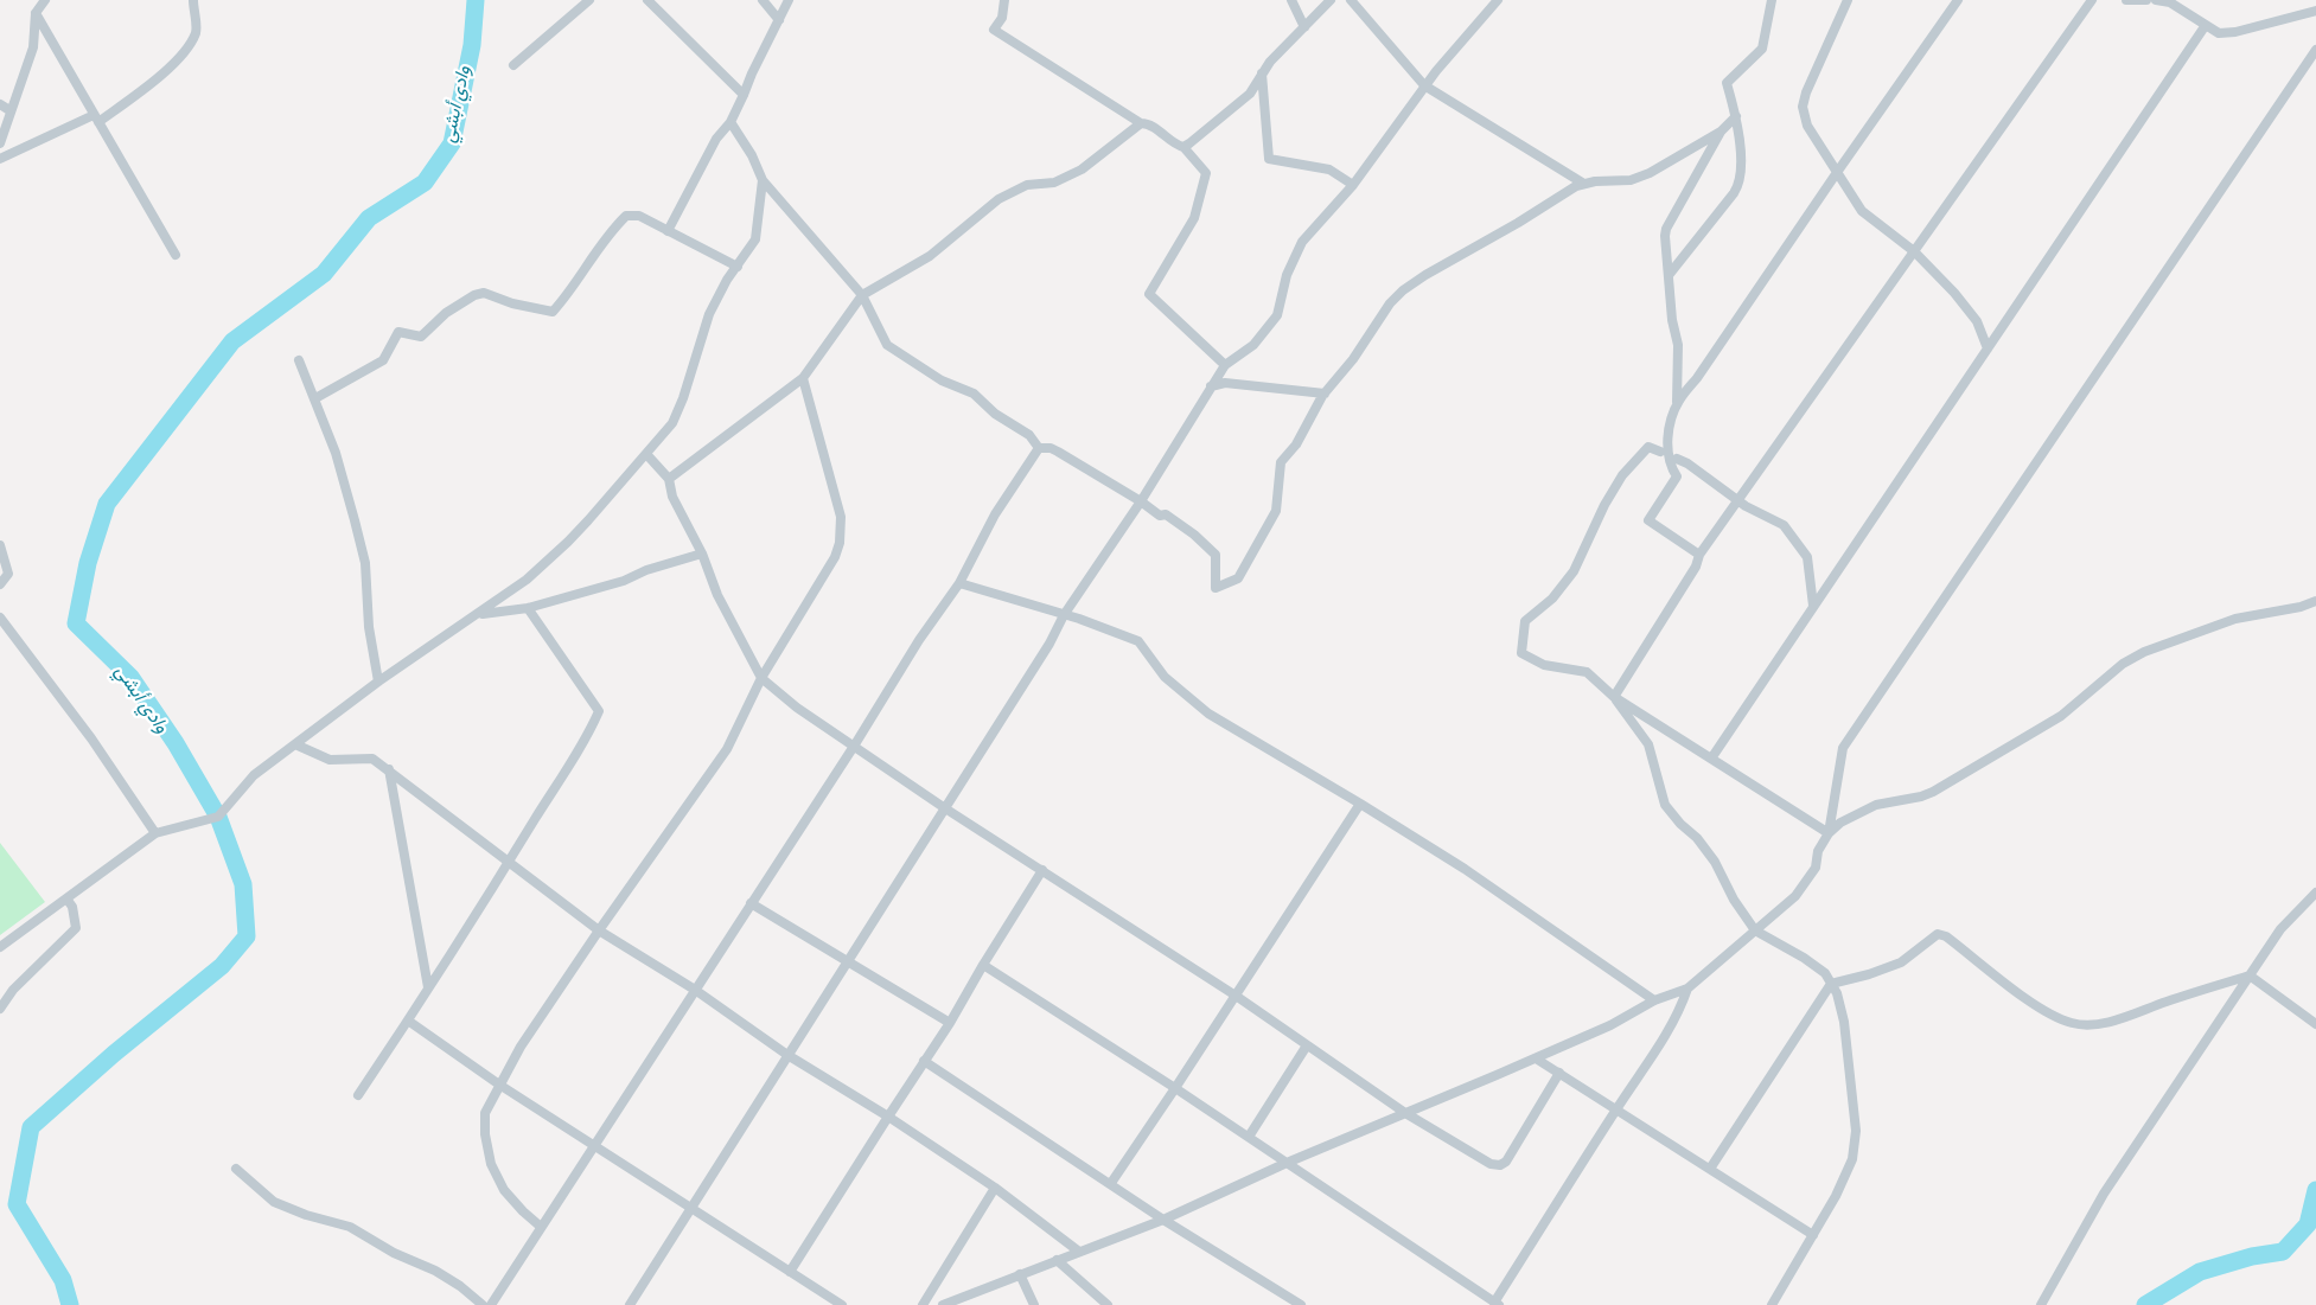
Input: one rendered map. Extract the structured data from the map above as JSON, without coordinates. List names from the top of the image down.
{
  "water": ["وادي أبشي"]
}
